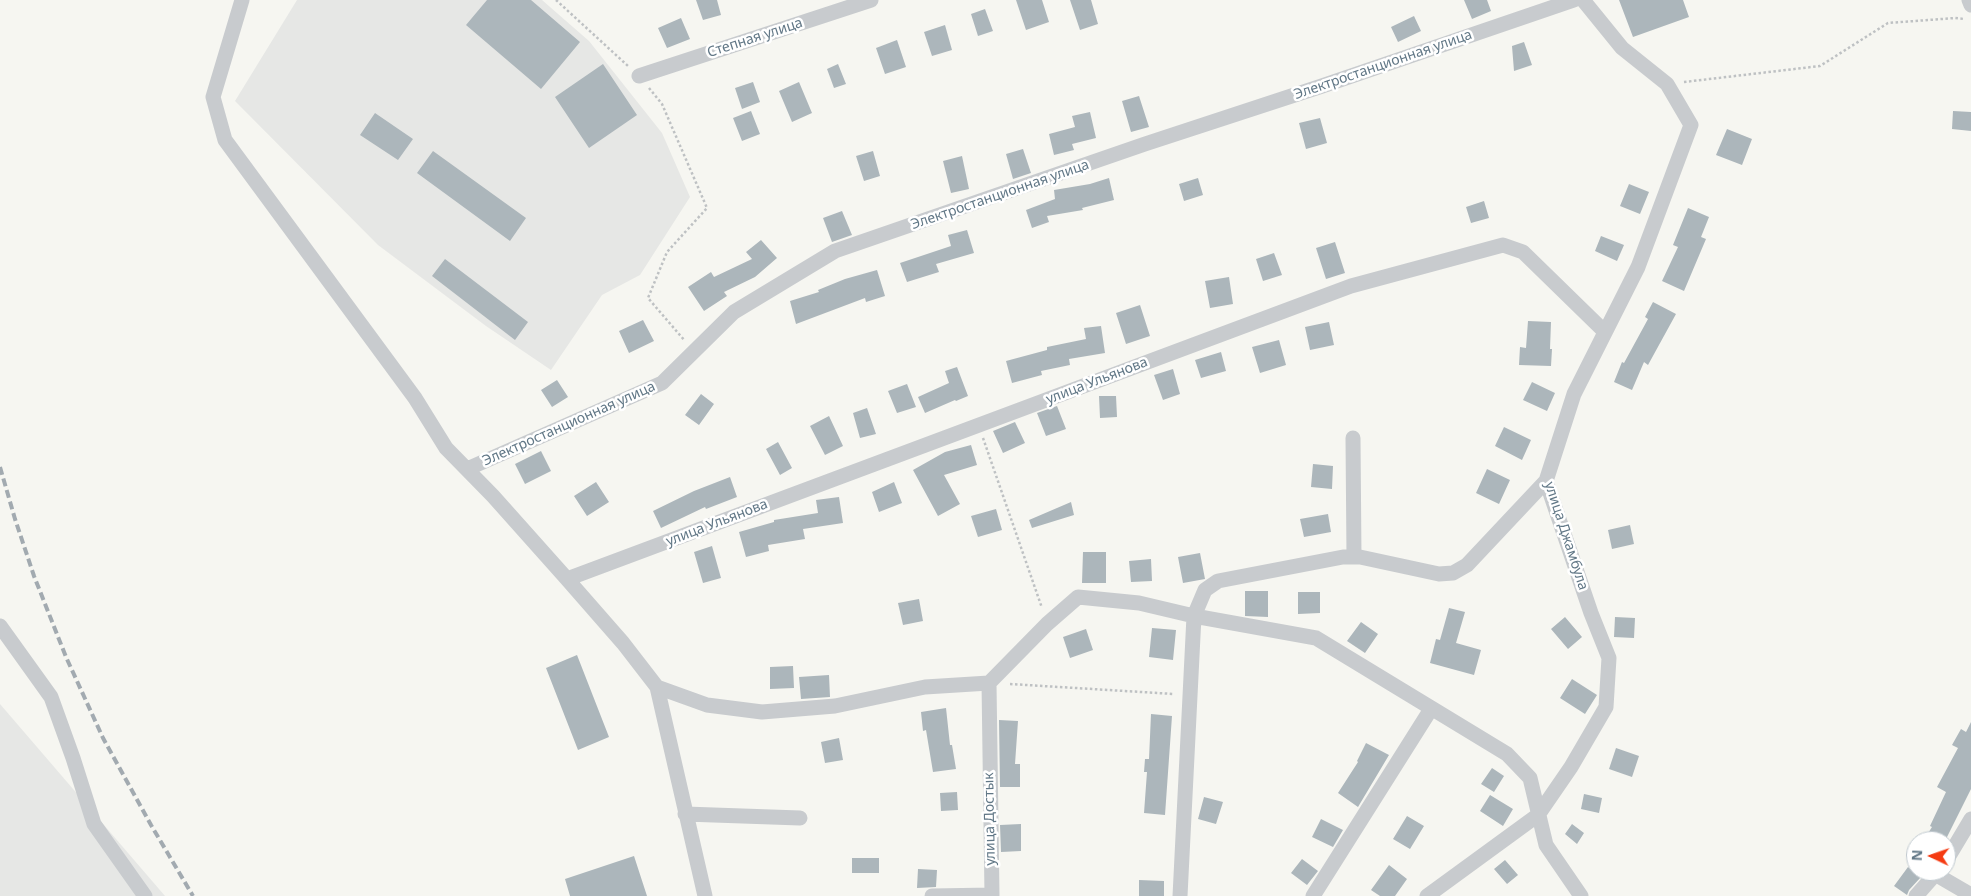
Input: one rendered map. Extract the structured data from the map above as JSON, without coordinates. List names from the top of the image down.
{
  "streets": {
    "street": [
      "Степная улица",
      "Электростанционная улица",
      "улица Ульянова",
      "улица Джамбула",
      "улица Достык"
    ]
  },
  "crossings": [
    ["улица Ульянова", "улица Джамбула"]
  ],
  "north": "left"
}
